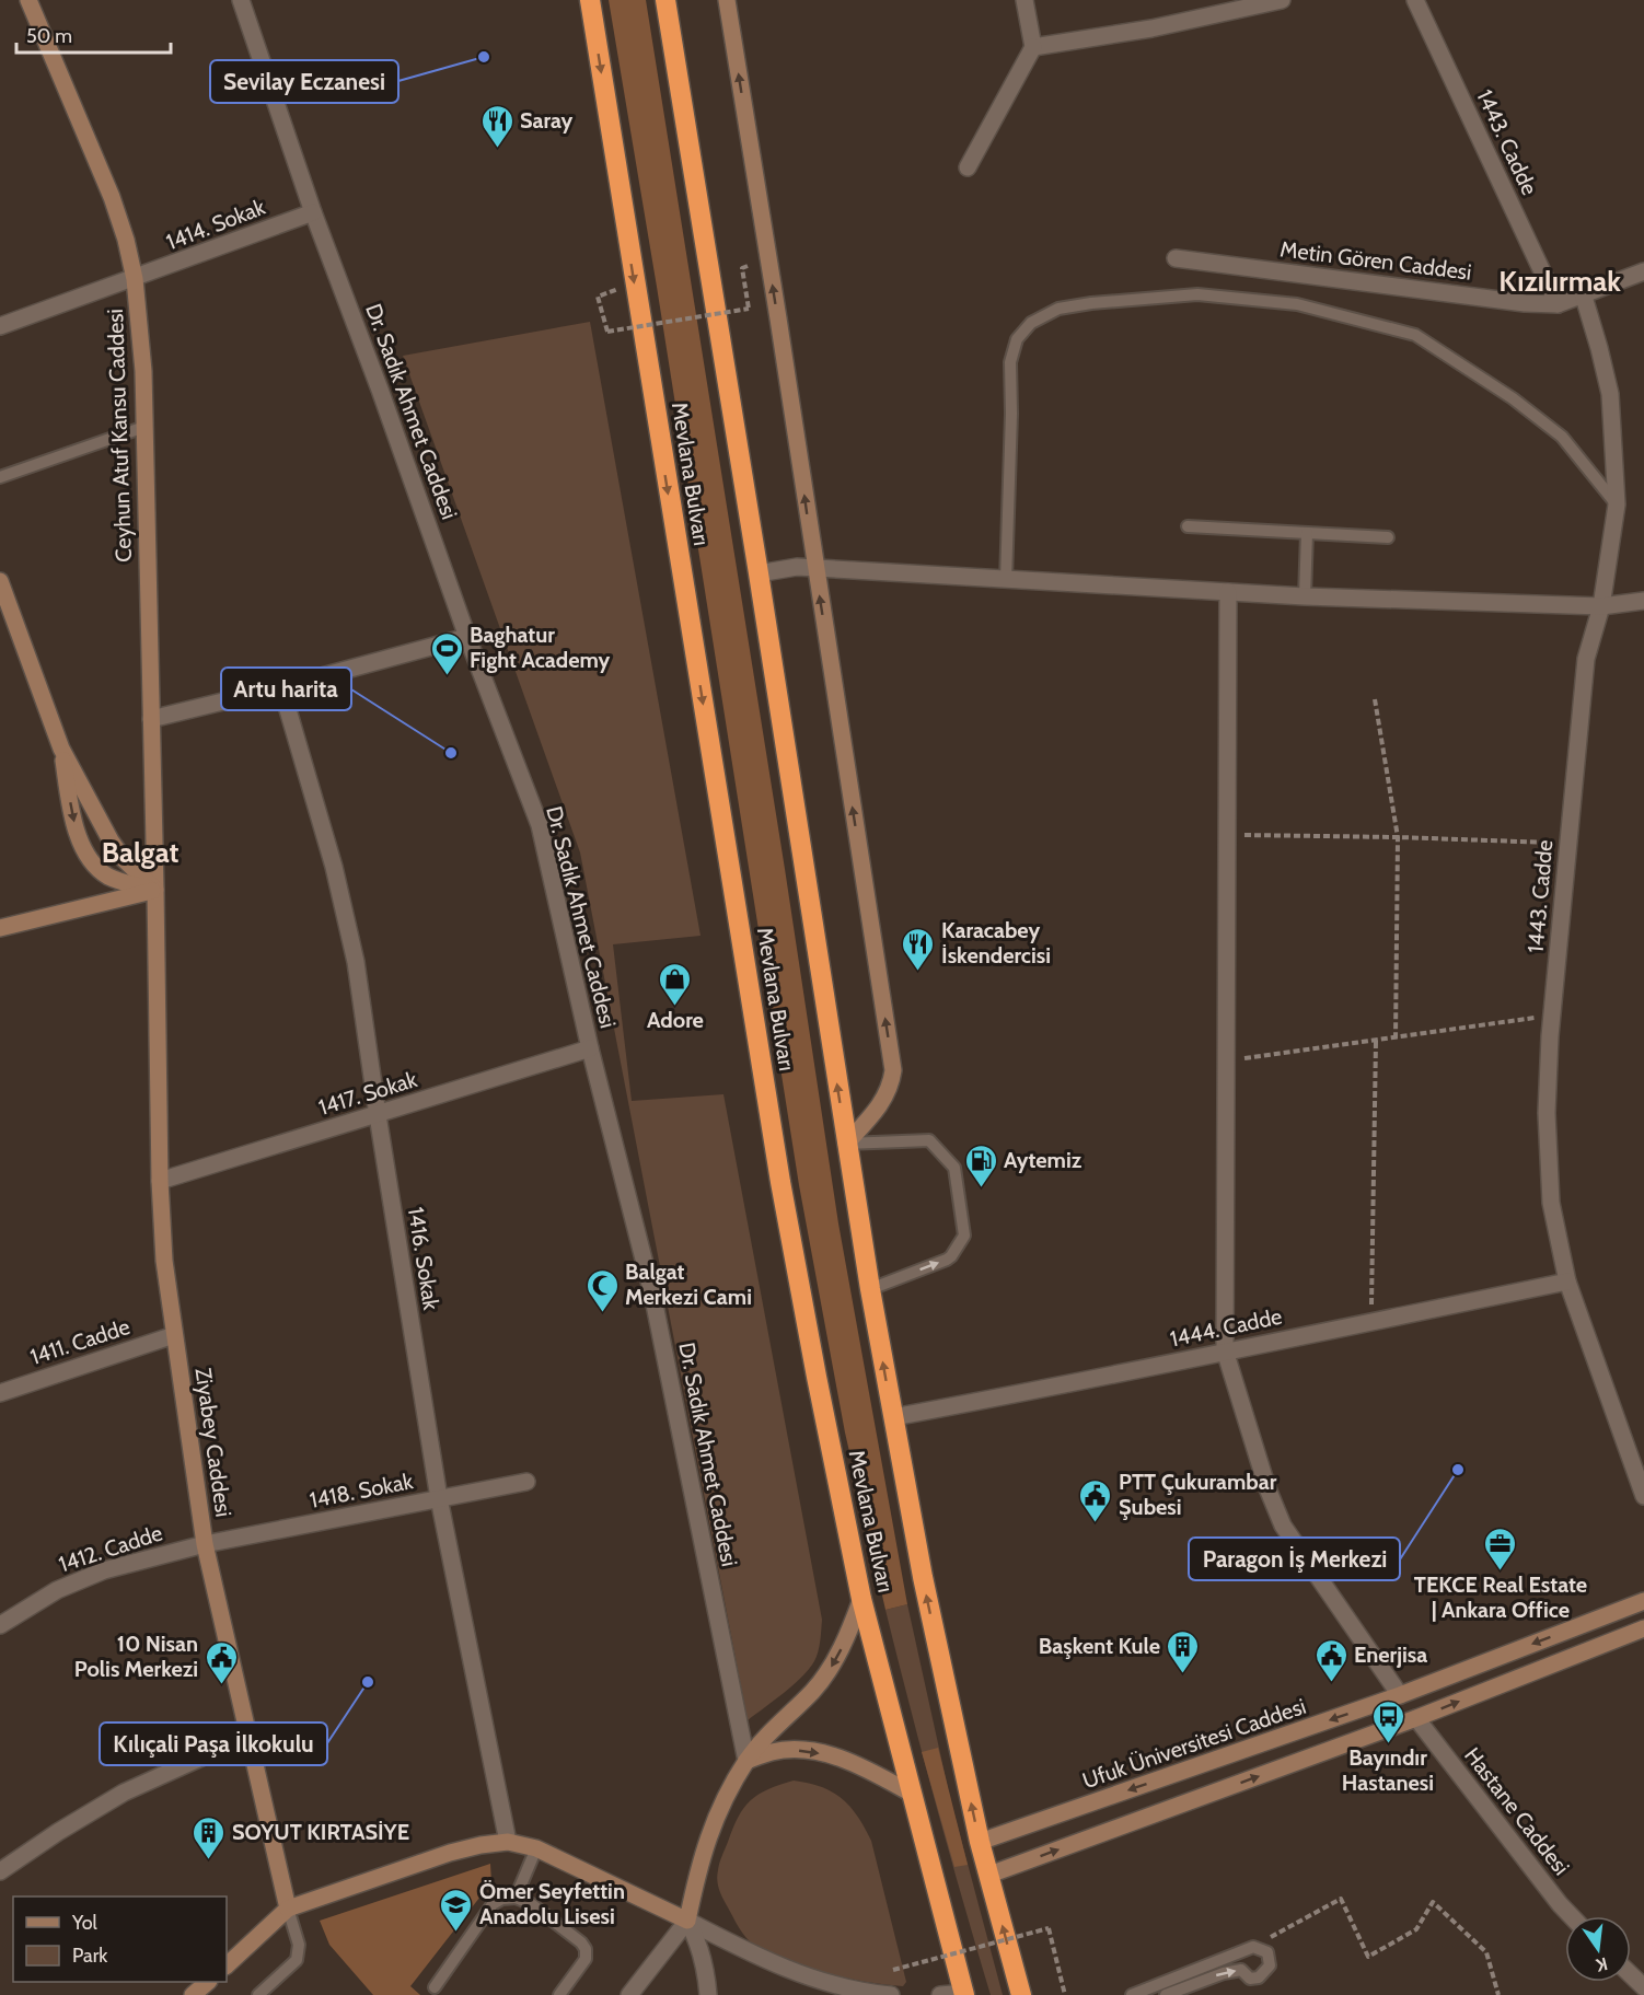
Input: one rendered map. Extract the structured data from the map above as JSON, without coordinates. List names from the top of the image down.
{
  "streets": {
    "highway": ["Mevlana Bulvarı"],
    "main road": ["Ceyhun Atuf Kansu Caddesi", "Ziyabey Caddesi", "Ufuk Üniversitesi Caddesi"],
    "street": [
      "1443. Cadde",
      "1414. Sokak",
      "Metin Gören Caddesi",
      "Dr. Sadık Ahmet Caddesi",
      "1417. Sokak",
      "1416. Sokak",
      "1444. Cadde",
      "1411. Cadde",
      "1418. Sokak",
      "1412. Cadde",
      "Hastane Caddesi"
    ]
  },
  "crossings": [
    ["1443. Cadde", "Metin Gören Caddesi"],
    ["1443. Cadde", "1444. Cadde"],
    ["1414. Sokak", "Dr. Sadık Ahmet Caddesi"],
    ["1414. Sokak", "Ceyhun Atuf Kansu Caddesi"],
    ["Dr. Sadık Ahmet Caddesi", "1417. Sokak"],
    ["Ceyhun Atuf Kansu Caddesi", "Ziyabey Caddesi"],
    ["Mevlana Bulvarı", "1444. Cadde"],
    ["Mevlana Bulvarı", "Ufuk Üniversitesi Caddesi"],
    ["1417. Sokak", "1416. Sokak"],
    ["1417. Sokak", "Ziyabey Caddesi"],
    ["1416. Sokak", "1418. Sokak"],
    ["1411. Cadde", "Ziyabey Caddesi"],
    ["Ziyabey Caddesi", "1418. Sokak"],
    ["Ziyabey Caddesi", "1412. Cadde"],
    ["1418. Sokak", "1412. Cadde"]
  ],
  "districts": ["Kızılırmak", "Balgat"],
  "places": {
    "other": [
      "Sevilay Eczanesi",
      "Artu harita",
      "Paragon İş Merkezi",
      "Kılıçali Paşa İlkokulu"
    ],
    "restaurant": ["Saray", "Karacabey İskendercisi"],
    "sports": ["Baghatur Fight Academy"],
    "shop": ["Adore"],
    "fuel station": ["Aytemiz"],
    "mosque": ["Balgat Merkezi Cami"],
    "public building": ["PTT Çukurambar Şubesi", "Enerjisa", "10 Nisan Polis Merkezi"],
    "office": ["TEKCE Real Estate | Ankara Office"],
    "building": ["Başkent Kule", "SOYUT KIRTASİYE"],
    "bus stop": ["Bayındır Hastanesi"],
    "school or university": ["Ömer Seyfettin Anadolu Lisesi"]
  },
  "legend": ["Yol", "Park"],
  "scale_bar": "50 m",
  "north": "bottom"
}
